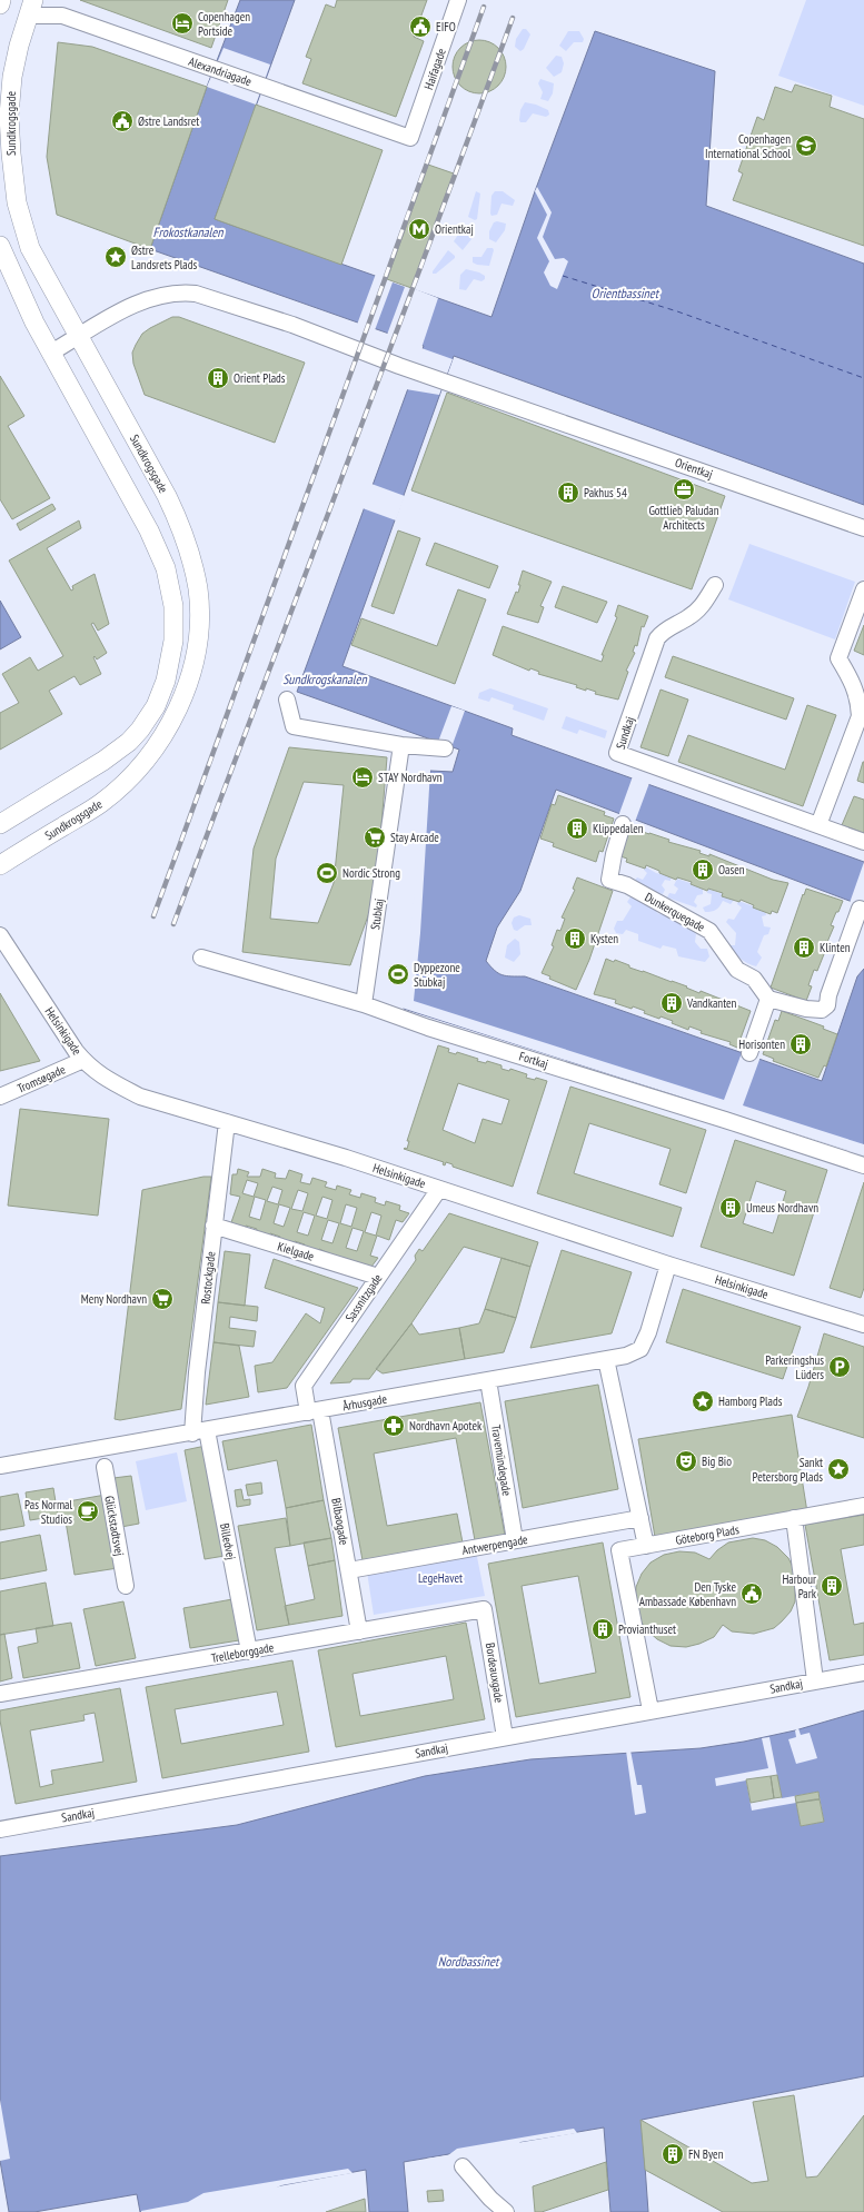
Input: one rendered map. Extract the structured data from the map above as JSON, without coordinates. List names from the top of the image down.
{
  "streets": {
    "street": [
      "Haifagade",
      "Alexandriagade",
      "Sundkrogsgade",
      "Orientkaj",
      "Sundkaj",
      "Dunkerquegade",
      "Stubkaj",
      "Helsinkigade",
      "Fortkaj",
      "Tromsøgade",
      "Kielgade",
      "Rostockgade",
      "Sassnitzgade",
      "Århusgade",
      "Travemündegade",
      "Bilbaogade",
      "Glückstadtsvej",
      "Göteborg Plads",
      "Billedvej",
      "Antwerpengade",
      "Trelleborggade",
      "Bordeauxgade",
      "Sandkaj"
    ]
  },
  "crossings": [
    ["Haifagade", "Alexandriagade"],
    ["Alexandriagade", "Sundkrogsgade"],
    ["Sundkrogsgade", "Orientkaj"],
    ["Stubkaj", "Fortkaj"],
    ["Helsinkigade", "Tromsøgade"],
    ["Helsinkigade", "Rostockgade"],
    ["Helsinkigade", "Sassnitzgade"],
    ["Helsinkigade", "Århusgade"],
    ["Kielgade", "Rostockgade"],
    ["Kielgade", "Sassnitzgade"],
    ["Rostockgade", "Århusgade"],
    ["Rostockgade", "Billedvej"],
    ["Sassnitzgade", "Århusgade"],
    ["Sassnitzgade", "Bilbaogade"],
    ["Århusgade", "Travemündegade"],
    ["Århusgade", "Bilbaogade"],
    ["Århusgade", "Billedvej"],
    ["Travemündegade", "Antwerpengade"],
    ["Bilbaogade", "Antwerpengade"],
    ["Bilbaogade", "Trelleborggade"],
    ["Göteborg Plads", "Sandkaj"],
    ["Billedvej", "Trelleborggade"],
    ["Trelleborggade", "Bordeauxgade"],
    ["Bordeauxgade", "Sandkaj"]
  ],
  "water": [
    "Frokostkanalen",
    "Orientbassinet",
    "Sundkrogskanalen",
    "Nordbassinet"
  ],
  "parks": ["LegeHavet"],
  "places": {
    "hotel": ["Copenhagen Portside", "STAY Nordhavn"],
    "public building": ["EIFO", "Østre Landsret", "Den Tyske Ambassade København"],
    "school or university": ["Copenhagen International School"],
    "metro station": ["Orientkaj"],
    "place": ["Østre Landsrets Plads", "Hamborg Plads", "Sankt Petersborg Plads"],
    "building": [
      "Orient Plads",
      "Pakhus 54",
      "Klippedalen",
      "Oasen",
      "Kysten",
      "Klinten",
      "Vandkanten",
      "Horisonten",
      "Umeus Nordhavn",
      "Harbour Park",
      "Provianthuset",
      "FN Byen"
    ],
    "office": ["Gottlieb Paludan Architects"],
    "supermarket": ["Stay Arcade", "Meny Nordhavn"],
    "sports": ["Nordic Strong", "Dyppezone Stubkaj"],
    "parking": ["Parkeringshus Lüders"],
    "pharmacy": ["Nordhavn Apotek"],
    "theatre": ["Big Bio"],
    "cafe": ["Pas Normal Studios"]
  }
}
